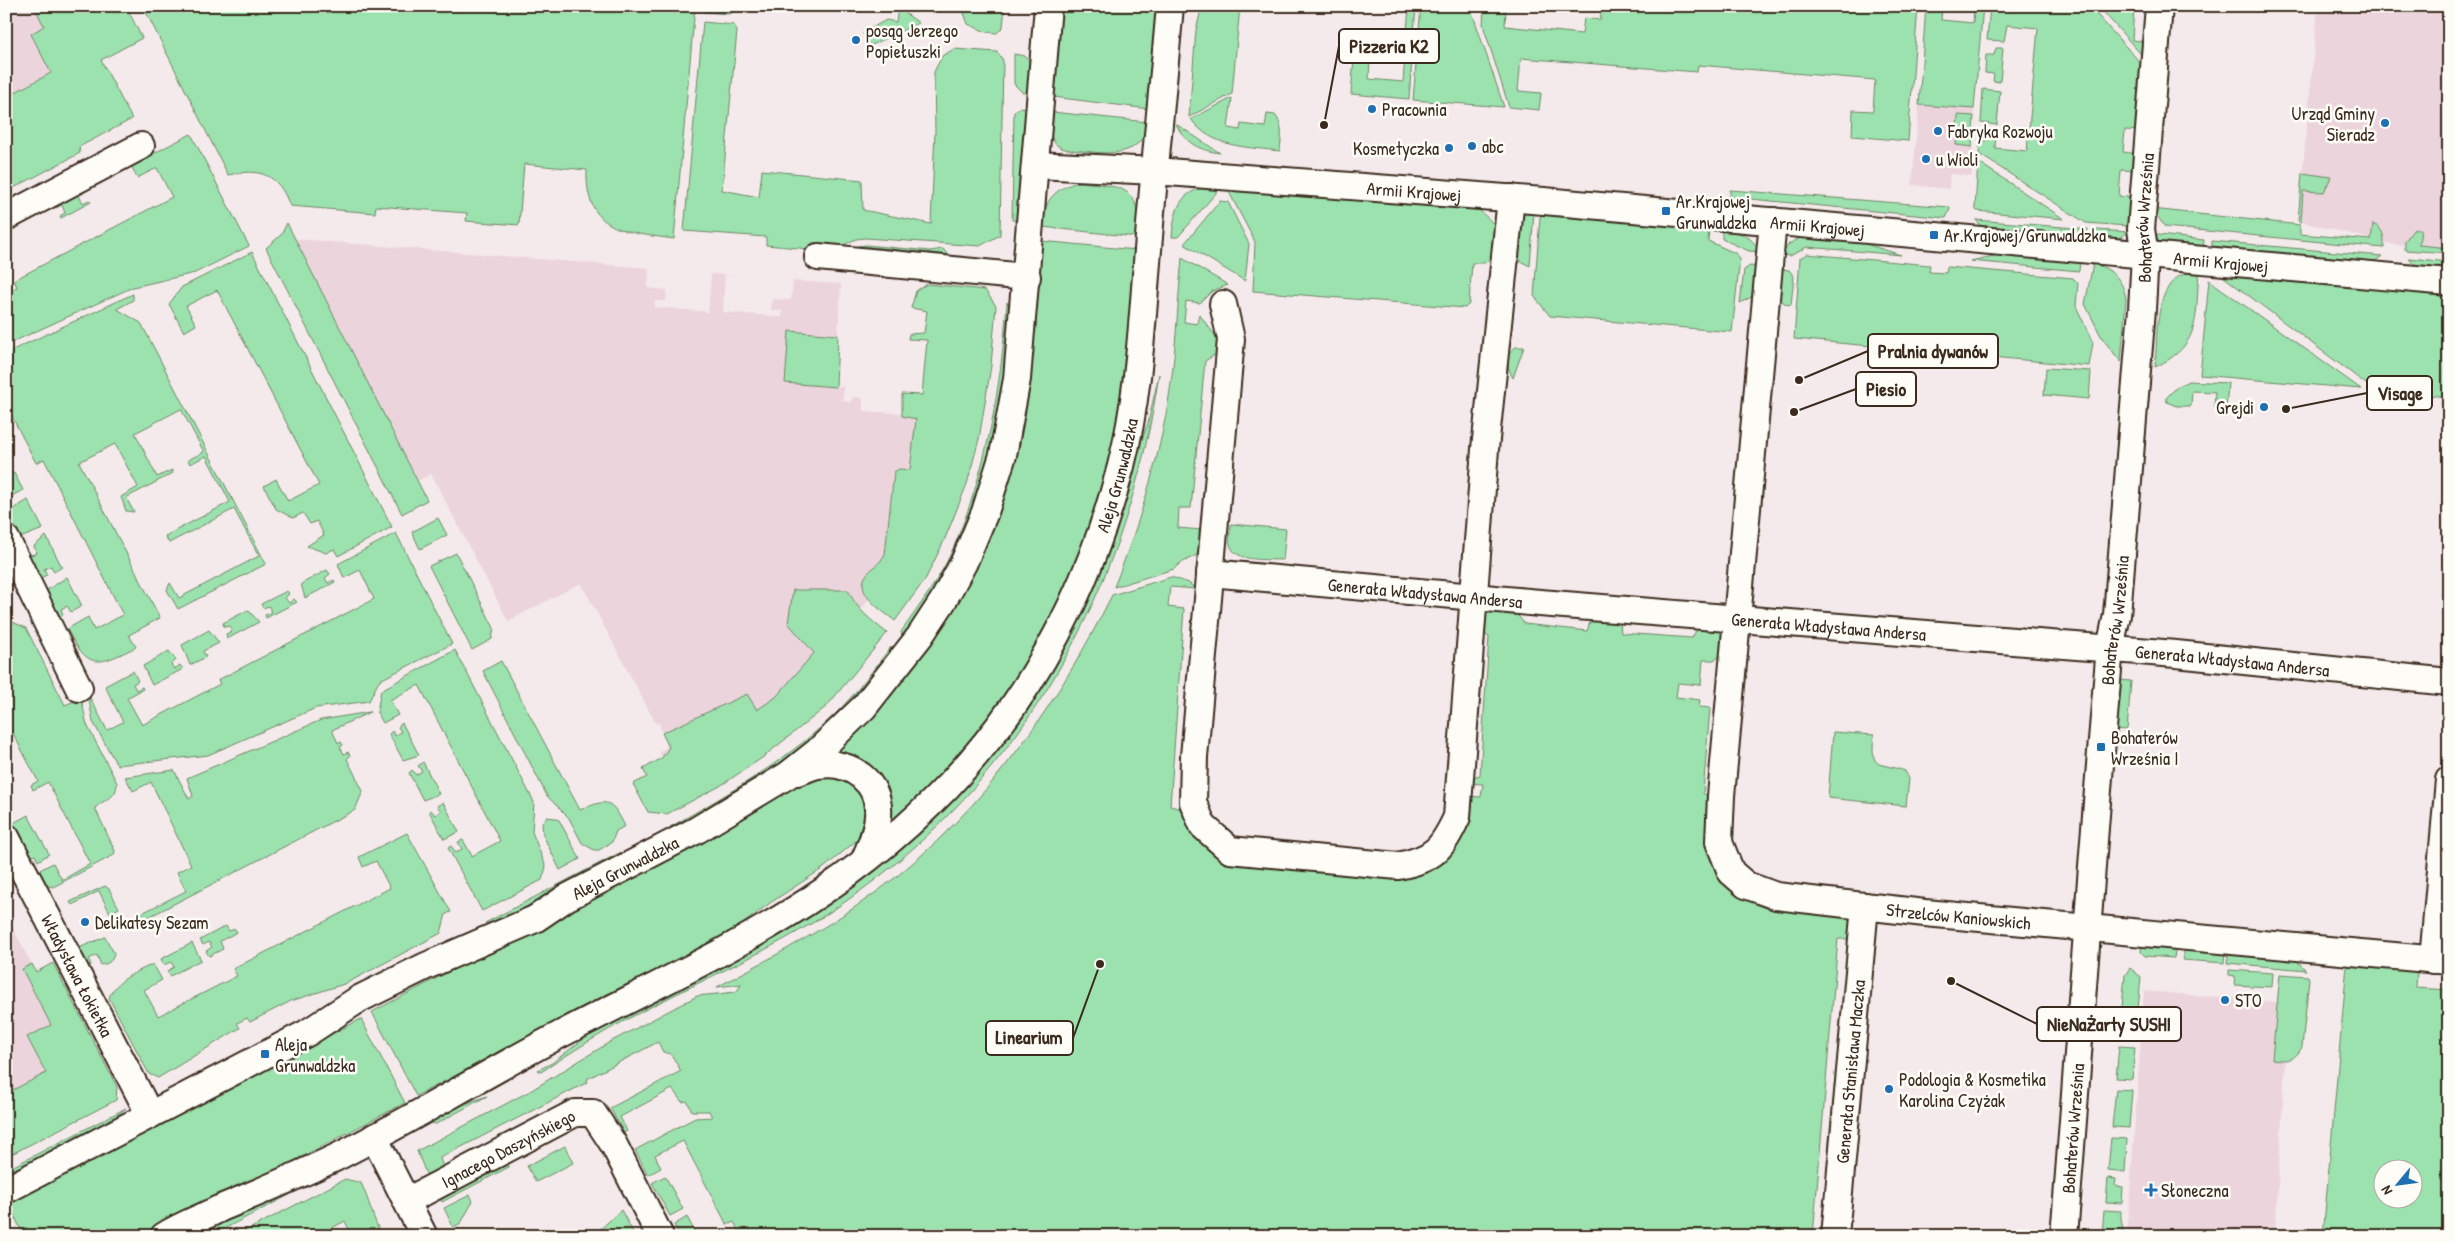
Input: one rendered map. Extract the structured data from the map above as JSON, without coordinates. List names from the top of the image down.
{
  "streets": {
    "street": [
      "Armii Krajowej",
      "Bohaterów Września",
      "Aleja Grunwaldzka",
      "Generała Władysława Andersa",
      "Strzelców Kaniowskich",
      "Władysława Łokietka",
      "Generała Stanisława Maczka",
      "Ignacego Daszyńskiego"
    ]
  },
  "crossings": [
    ["Armii Krajowej", "Bohaterów Września"],
    ["Armii Krajowej", "Aleja Grunwaldzka"],
    ["Armii Krajowej", "Strzelców Kaniowskich"],
    ["Bohaterów Września", "Generała Władysława Andersa"],
    ["Bohaterów Września", "Strzelców Kaniowskich"],
    ["Aleja Grunwaldzka", "Władysława Łokietka"],
    ["Generała Władysława Andersa", "Strzelców Kaniowskich"],
    ["Strzelców Kaniowskich", "Generała Stanisława Maczka"]
  ],
  "places": {
    "other": [
      "posąg Jerzego Popiełuszki",
      "Pracownia",
      "Urząd Gminy Sieradz",
      "Pizzeria K2",
      "Fabryka Rozwoju",
      "abc",
      "Kosmetyczka",
      "u Wioli",
      "Pralnia dywanów",
      "Grejdi",
      "Visage",
      "Piesio",
      "Delikatesy Sezam",
      "Linearium",
      "NieNaŻarty SUSHI",
      "STO",
      "Podologia & Kosmetika Karolina Czyżak"
    ],
    "transit": [
      "Ar.Krajowej Grunwaldzka",
      "Ar.Krajowej/Grunwaldzka",
      "Bohaterów Września I",
      "Aleja Grunwaldzka"
    ],
    "health": ["Słoneczna"]
  },
  "north": "bottom left"
}
